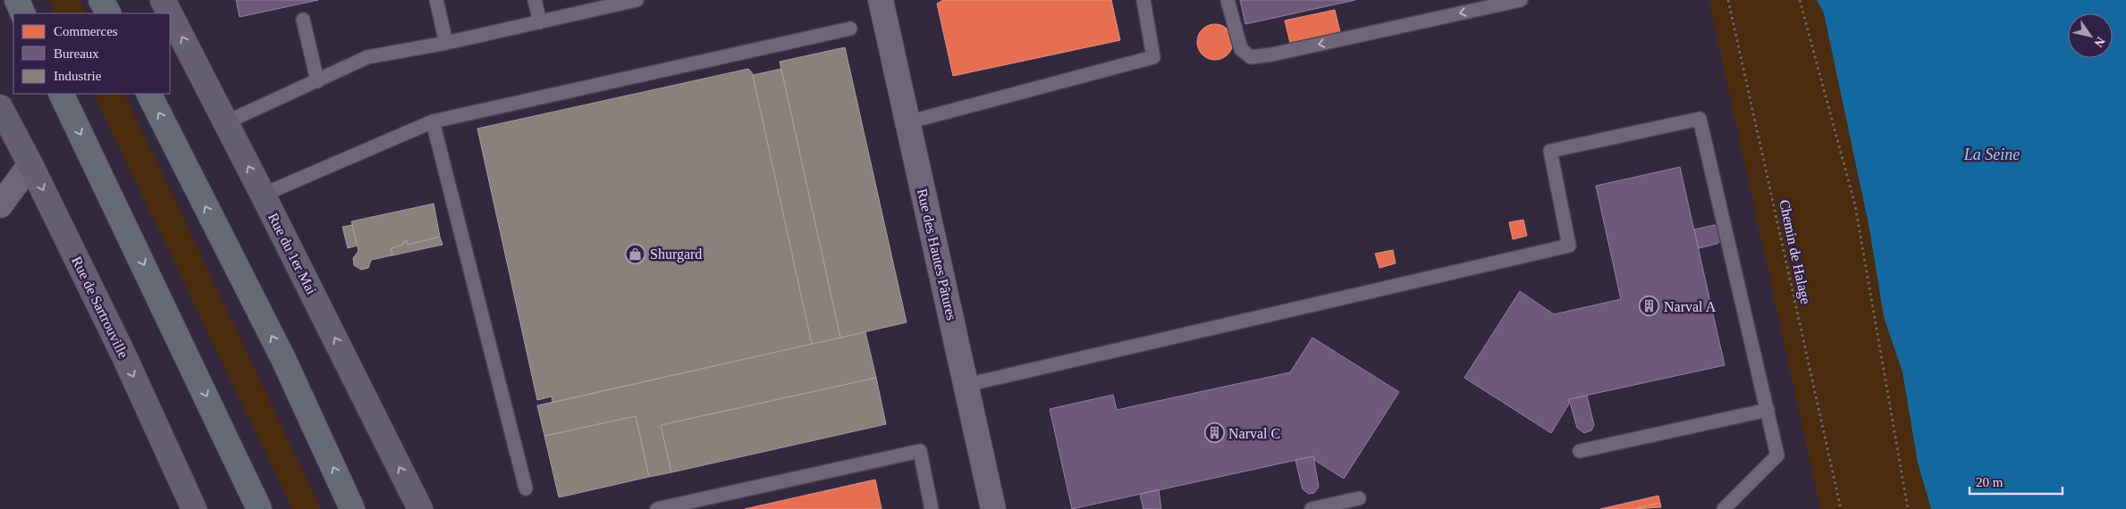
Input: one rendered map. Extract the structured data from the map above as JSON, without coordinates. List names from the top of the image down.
{
  "streets": {
    "main road": ["Rue du 1er Mai", "Rue de Sartrouville"],
    "street": ["Rue des Hautes Pâtures"],
    "path": ["Chemin de Halage"]
  },
  "one_way": ["Rue du 1er Mai", "Rue de Sartrouville"],
  "water": ["La Seine"],
  "places": {
    "shop": ["Shurgard"],
    "building": ["Narval A", "Narval C"]
  },
  "legend": ["Commerces", "Bureaux", "Industrie"],
  "scale_bar": "20 m",
  "north": "bottom right"
}
